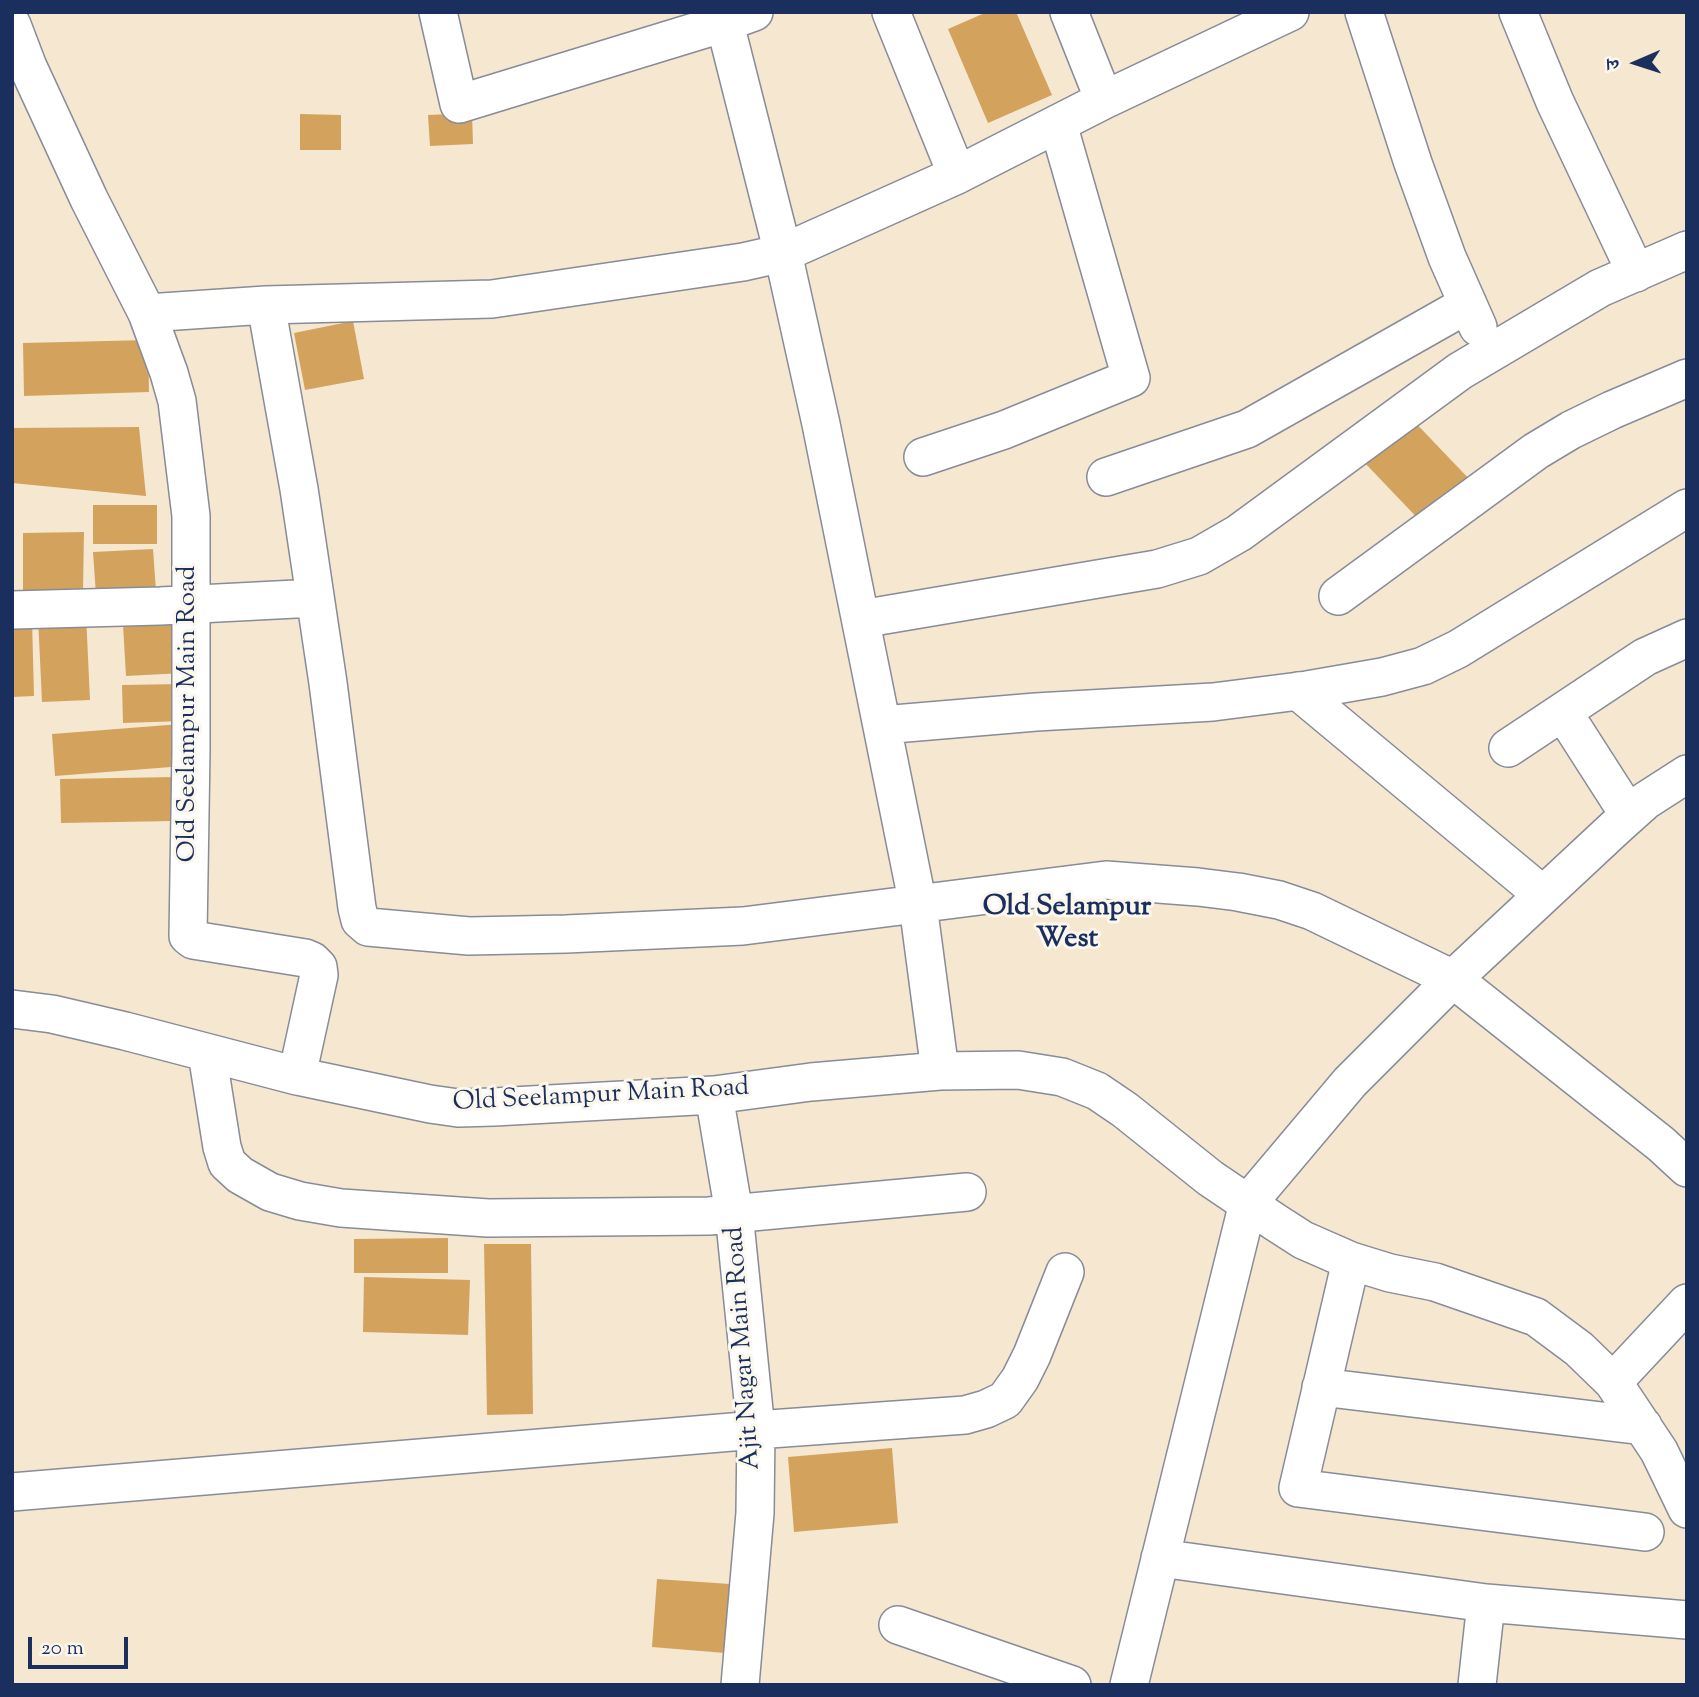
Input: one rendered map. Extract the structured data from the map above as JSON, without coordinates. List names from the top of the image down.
{
  "streets": {
    "street": ["Old Seelampur Main Road", "Ajit Nagar Main Road"]
  },
  "crossings": [
    ["Old Seelampur Main Road", "Ajit Nagar Main Road"]
  ],
  "districts": ["Old Selampur West"],
  "scale_bar": "20 m",
  "north": "left"
}
